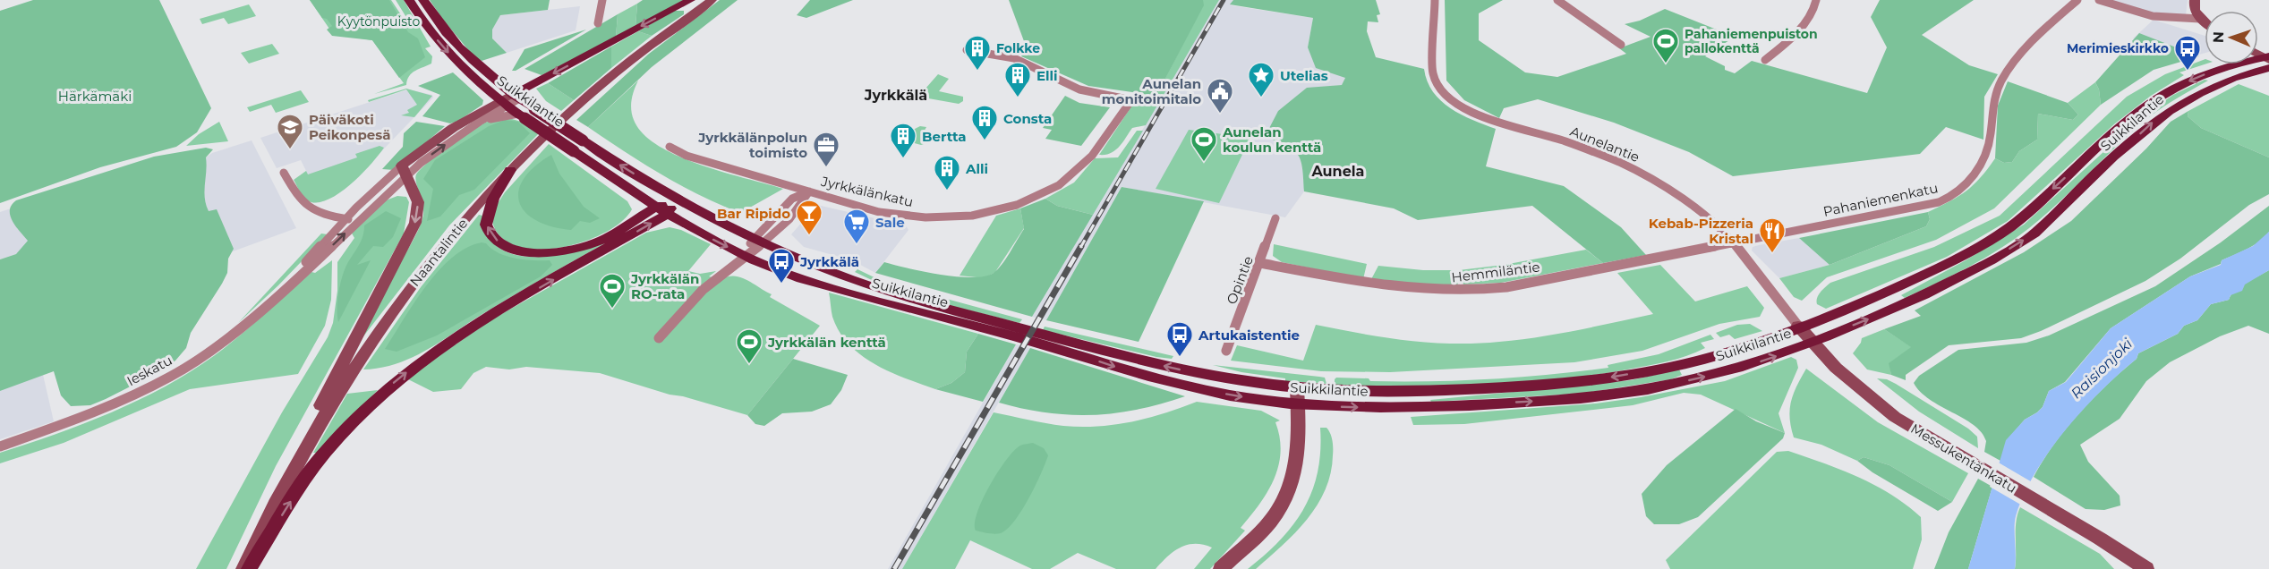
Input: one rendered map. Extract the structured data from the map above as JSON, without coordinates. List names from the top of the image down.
{
  "streets": {
    "main road": [
      "Suikkilantie",
      "Naantalintie",
      "Ieskatu",
      "Messukentänkatu"
    ],
    "street": [
      "Aunelantie",
      "Jyrkkälänkatu",
      "Pahaniemenkatu",
      "Hemmiläntie",
      "Opintie"
    ]
  },
  "crossings": [
    ["Suikkilantie", "Aunelantie"],
    ["Suikkilantie", "Jyrkkälänkatu"],
    ["Suikkilantie", "Ieskatu"],
    ["Suikkilantie", "Messukentänkatu"],
    ["Aunelantie", "Pahaniemenkatu"],
    ["Aunelantie", "Hemmiläntie"],
    ["Aunelantie", "Messukentänkatu"],
    ["Pahaniemenkatu", "Hemmiläntie"],
    ["Hemmiläntie", "Opintie"]
  ],
  "districts": ["Jyrkkälä", "Aunela"],
  "water": ["Raisionjoki"],
  "parks": ["Kyytönpuisto", "Härkämäki"],
  "places": {
    "sports": [
      "Pahaniemenpuiston pallokenttä",
      "Aunelan koulun kenttä",
      "Jyrkkälän RO-rata",
      "Jyrkkälän kenttä"
    ],
    "building": [
      "Folkke",
      "Elli",
      "Consta",
      "Bertta",
      "Alli"
    ],
    "bus stop": ["Merimieskirkko", "Jyrkkälä", "Artukaistentie"],
    "place": ["Utelias"],
    "public building": ["Aunelan monitoimitalo"],
    "school or university": ["Päiväkoti Peikonpesä"],
    "office": ["Jyrkkälänpolun toimisto"],
    "bar": ["Bar Ripido"],
    "supermarket": ["Sale"],
    "restaurant": ["Kebab-Pizzeria Kristal"]
  },
  "north": "left"
}
